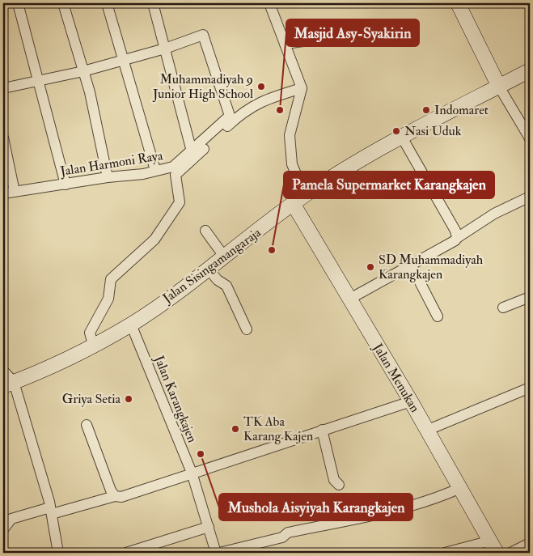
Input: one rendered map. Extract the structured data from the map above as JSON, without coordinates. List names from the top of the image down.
{
  "streets": {
    "main road": ["Jalan Sisingamangaraja", "Jalan Menukan"],
    "street": ["Jalan Harmoni Raya", "Jalan Karangkajen"]
  },
  "crossings": [
    ["Jalan Harmoni Raya", "Jalan Sisingamangaraja"],
    ["Jalan Sisingamangaraja", "Jalan Menukan"],
    ["Jalan Sisingamangaraja", "Jalan Karangkajen"]
  ],
  "places": [
    "Muhammadiyah 9 Junior High School",
    "Masjid Asy-Syakirin",
    "Indomaret",
    "Nasi Uduk",
    "Pamela Supermarket Karangkajen",
    "SD Muhammadiyah Karangkajen",
    "Griya Setia",
    "TK Aba Karang Kajen",
    "Mushola Aisyiyah Karangkajen"
  ]
}
